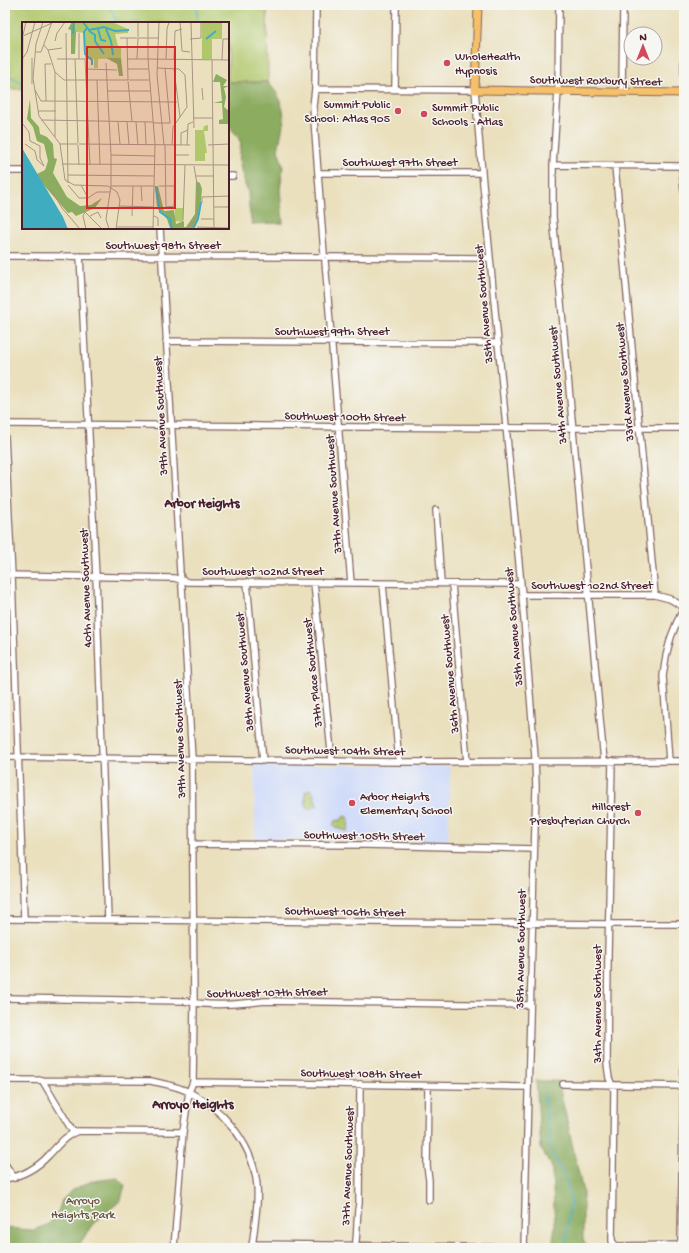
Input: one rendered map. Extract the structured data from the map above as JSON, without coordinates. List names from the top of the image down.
{
  "streets": {
    "main road": ["Southwest Roxbury Street", "35th Avenue Southwest"],
    "street": [
      "Southwest 97th Street",
      "Southwest 98th Street",
      "Southwest 99th Street",
      "33rd Avenue Southwest",
      "34th Avenue Southwest",
      "39th Avenue Southwest",
      "Southwest 100th Street",
      "37th Avenue Southwest",
      "Southwest 102nd Street",
      "40th Avenue Southwest",
      "38th Avenue Southwest",
      "37th Place Southwest",
      "36th Avenue Southwest",
      "Southwest 104th Street",
      "Southwest 105th Street",
      "Southwest 106th Street",
      "Southwest 107th Street",
      "Southwest 108th Street"
    ]
  },
  "crossings": [
    ["Southwest Roxbury Street", "35th Avenue Southwest"],
    ["Southwest Roxbury Street", "34th Avenue Southwest"],
    ["Southwest Roxbury Street", "37th Avenue Southwest"],
    ["Southwest 97th Street", "35th Avenue Southwest"],
    ["Southwest 97th Street", "37th Avenue Southwest"],
    ["Southwest 98th Street", "35th Avenue Southwest"],
    ["Southwest 98th Street", "39th Avenue Southwest"],
    ["Southwest 98th Street", "37th Avenue Southwest"],
    ["Southwest 98th Street", "40th Avenue Southwest"],
    ["35th Avenue Southwest", "Southwest 99th Street"],
    ["35th Avenue Southwest", "Southwest 100th Street"],
    ["35th Avenue Southwest", "Southwest 102nd Street"],
    ["35th Avenue Southwest", "Southwest 104th Street"],
    ["35th Avenue Southwest", "Southwest 105th Street"],
    ["35th Avenue Southwest", "Southwest 106th Street"],
    ["35th Avenue Southwest", "Southwest 107th Street"],
    ["35th Avenue Southwest", "Southwest 108th Street"],
    ["Southwest 99th Street", "39th Avenue Southwest"],
    ["Southwest 99th Street", "37th Avenue Southwest"],
    ["33rd Avenue Southwest", "Southwest 100th Street"],
    ["33rd Avenue Southwest", "Southwest 102nd Street"],
    ["34th Avenue Southwest", "Southwest 100th Street"],
    ["34th Avenue Southwest", "Southwest 102nd Street"],
    ["34th Avenue Southwest", "Southwest 104th Street"],
    ["34th Avenue Southwest", "Southwest 106th Street"],
    ["39th Avenue Southwest", "Southwest 100th Street"],
    ["39th Avenue Southwest", "Southwest 102nd Street"],
    ["39th Avenue Southwest", "Southwest 104th Street"],
    ["39th Avenue Southwest", "Southwest 105th Street"],
    ["39th Avenue Southwest", "Southwest 106th Street"],
    ["39th Avenue Southwest", "Southwest 107th Street"],
    ["39th Avenue Southwest", "Southwest 108th Street"],
    ["Southwest 100th Street", "37th Avenue Southwest"],
    ["Southwest 100th Street", "40th Avenue Southwest"],
    ["37th Avenue Southwest", "Southwest 102nd Street"],
    ["37th Avenue Southwest", "Southwest 108th Street"],
    ["Southwest 102nd Street", "40th Avenue Southwest"],
    ["Southwest 102nd Street", "38th Avenue Southwest"],
    ["Southwest 102nd Street", "37th Place Southwest"],
    ["Southwest 102nd Street", "36th Avenue Southwest"],
    ["40th Avenue Southwest", "Southwest 104th Street"],
    ["40th Avenue Southwest", "Southwest 106th Street"],
    ["38th Avenue Southwest", "Southwest 104th Street"],
    ["37th Place Southwest", "Southwest 104th Street"],
    ["36th Avenue Southwest", "Southwest 104th Street"]
  ],
  "districts": ["Arbor Heights", "Arroyo Heights"],
  "parks": ["Arroyo Heights Park"],
  "places": [
    "WholeHealth Hypnosis",
    "Summit Public School: Atlas 905",
    "Summit Public Schools - Atlas",
    "Arbor Heights Elementary School",
    "Hillcrest Presbyterian Church"
  ],
  "north": "top"
}
